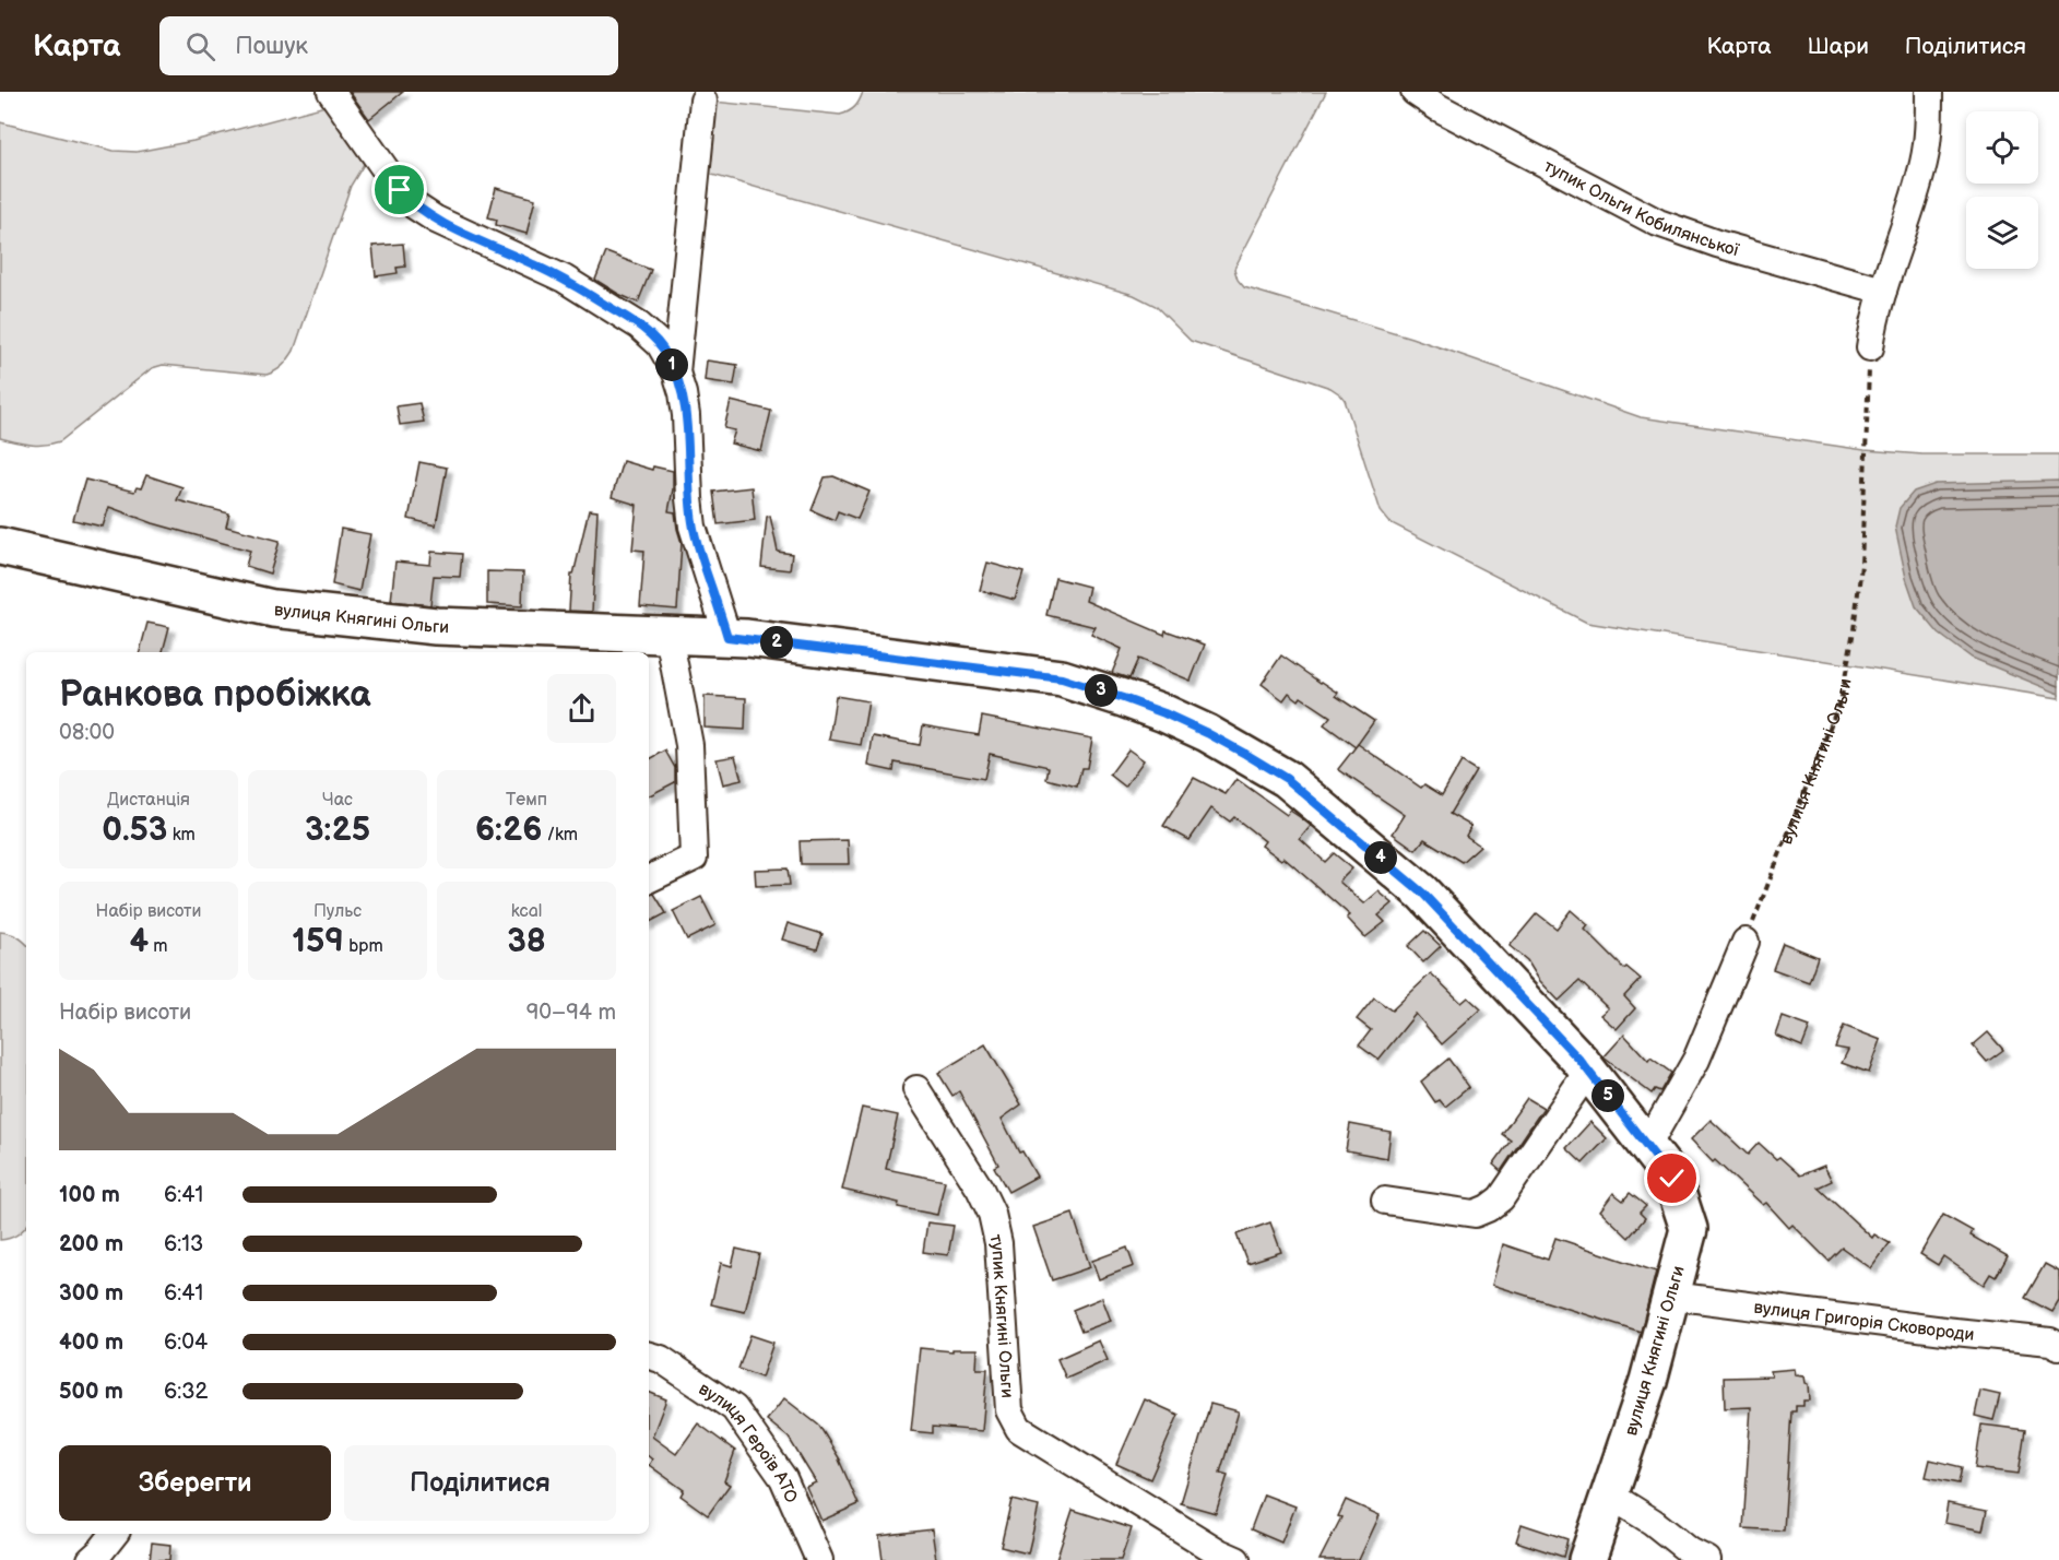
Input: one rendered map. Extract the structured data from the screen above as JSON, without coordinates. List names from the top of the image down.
{
  "streets": {
    "street": [
      "тупик Ольги Кобилянської",
      "вулиця Княгині Ольги",
      "тупик Княгині Ольги",
      "вулиця Григорія Сковороди",
      "вулиця Героїв АТО"
    ]
  },
  "crossings": [
    ["вулиця Княгині Ольги", "вулиця Григорія Сковороди"]
  ],
  "page": {
    "header": "Карта",
    "search": "Пошук",
    "nav": ["Карта", "Шари", "Поділитися"],
    "pins": [
      "1",
      "2",
      "3",
      "4",
      "5"
    ],
    "heading": ["Ранкова пробіжка", "08:00"],
    "stats": [
      ["Дистанція", "0.53 km"],
      ["Час", "3:25"],
      ["Темп", "6:26 /km"],
      ["Набір висоти", "4 m"],
      ["Пульс", "159 bpm"],
      ["kcal", "38"]
    ],
    "chart": ["Набір висоти", "90–94 m"],
    "list": [
      {
        "name": "100 m",
        "note": "6:41"
      },
      {
        "name": "200 m",
        "note": "6:13"
      },
      {
        "name": "300 m",
        "note": "6:41"
      },
      {
        "name": "400 m",
        "note": "6:04"
      },
      {
        "name": "500 m",
        "note": "6:32"
      }
    ],
    "buttons": ["Зберегти", "Поділитися"]
  }
}
